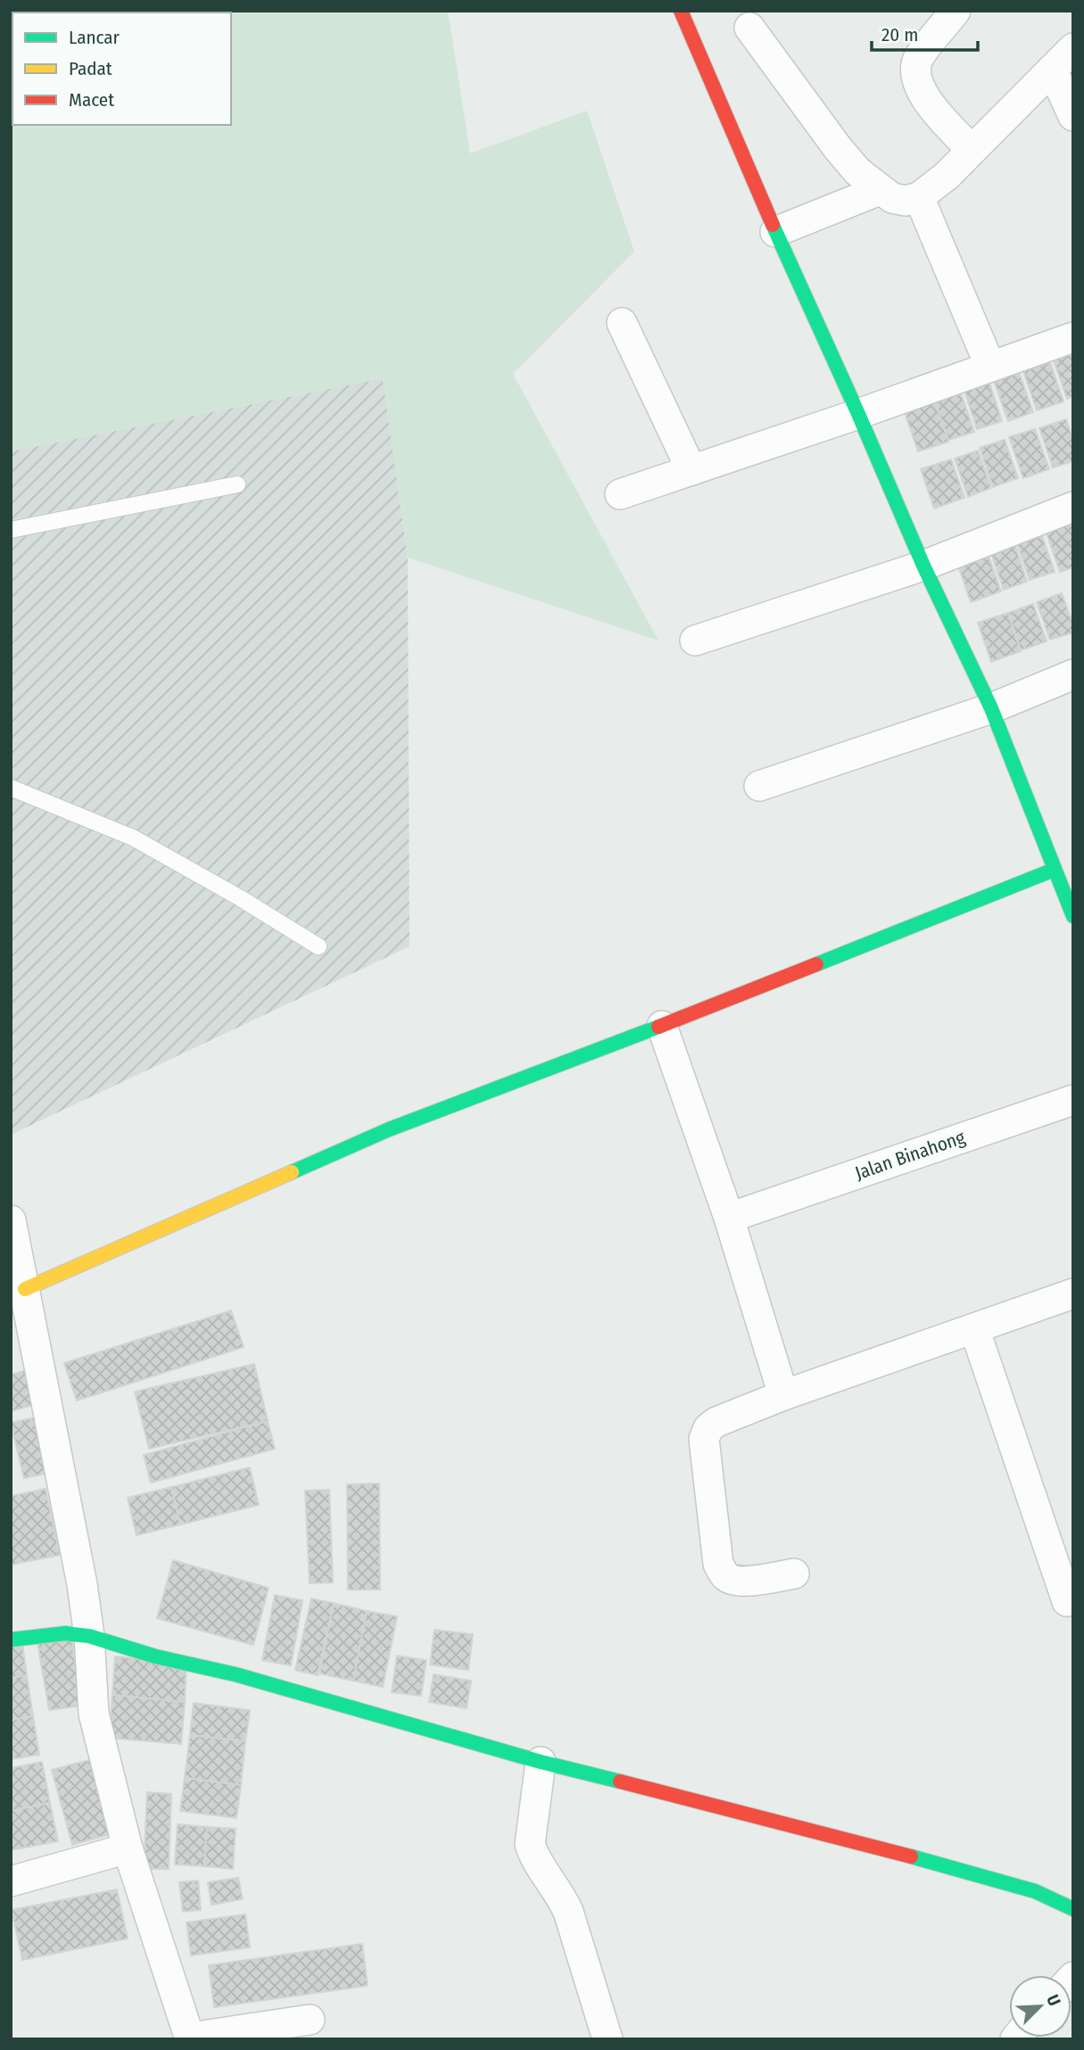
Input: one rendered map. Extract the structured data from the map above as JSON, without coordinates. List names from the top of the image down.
{
  "streets": {
    "street": ["Jalan Binahong"]
  },
  "legend": ["Lancar", "Padat", "Macet"],
  "scale_bar": "20 m",
  "north": "top right"
}
